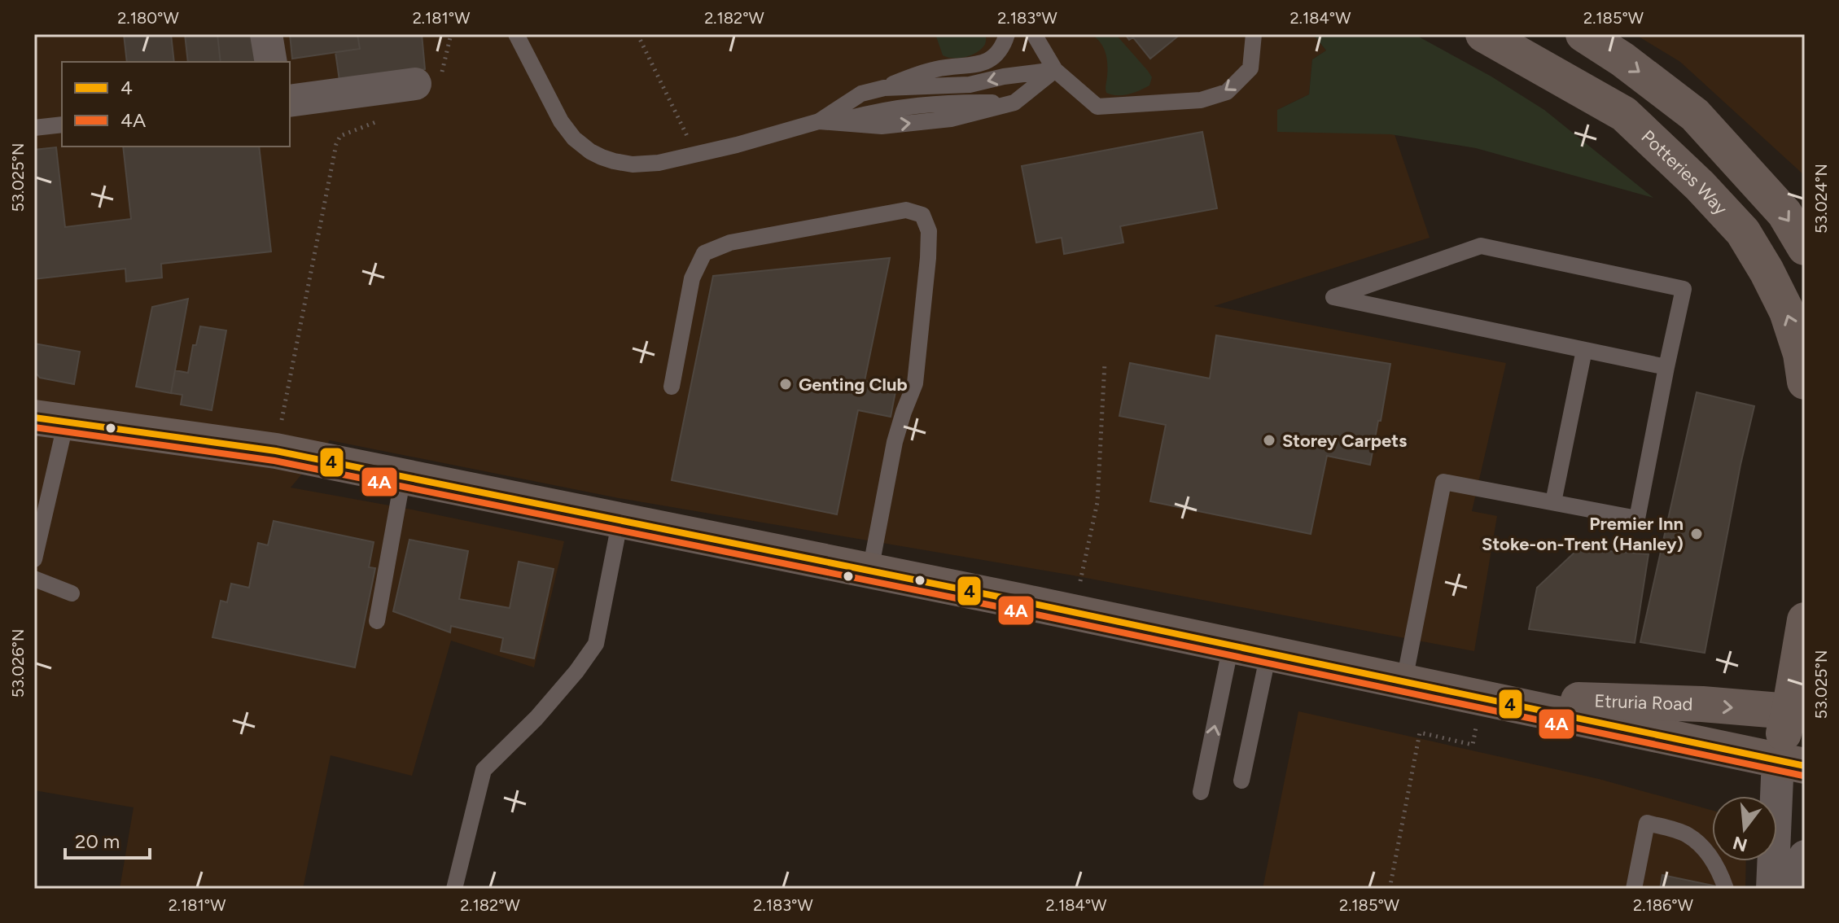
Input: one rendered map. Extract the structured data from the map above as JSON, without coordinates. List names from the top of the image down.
{
  "streets": {
    "main road": ["Potteries Way", "Etruria Road"]
  },
  "places": ["Genting Club", "Storey Carpets", "Premier Inn Stoke-on-Trent (Hanley)"],
  "lines": ["transit line 4", "transit line 4A"],
  "legend": ["4", "4A"],
  "scale_bar": "20 m",
  "north": "bottom",
  "coordinates": [
    "2.180°W",
    "2.181°W",
    "2.182°W",
    "2.183°W",
    "2.184°W",
    "2.185°W",
    "53.025°N",
    "53.024°N",
    "53.026°N",
    "2.186°W"
  ]
}
